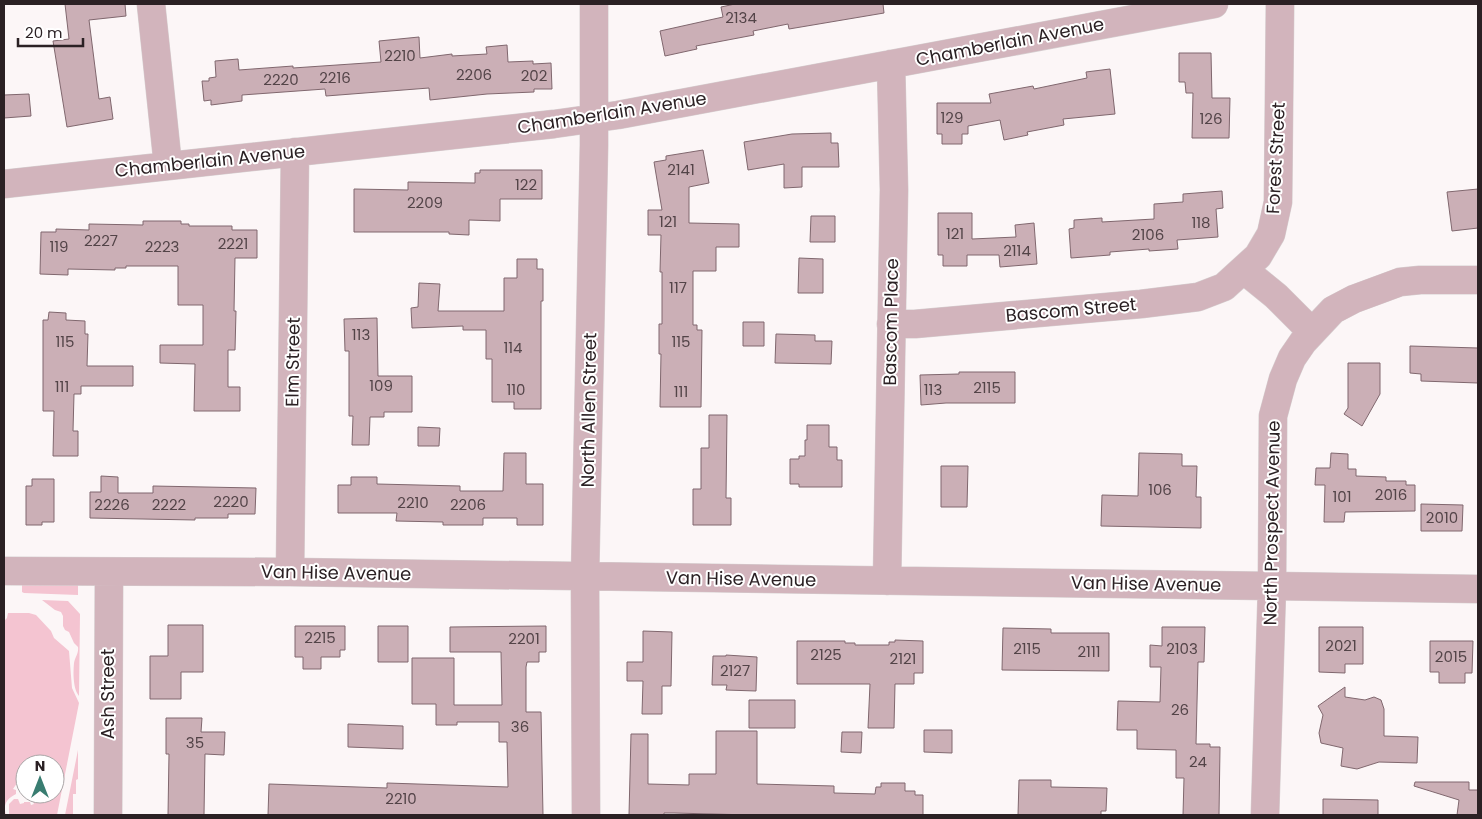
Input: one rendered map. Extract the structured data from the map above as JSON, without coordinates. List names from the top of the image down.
{
  "streets": {
    "street": [
      "Chamberlain Avenue",
      "Forest Street",
      "Bascom Street",
      "Bascom Place",
      "Elm Street",
      "North Allen Street",
      "North Prospect Avenue",
      "Van Hise Avenue",
      "Ash Street"
    ]
  },
  "crossings": [
    ["Chamberlain Avenue", "Bascom Place"],
    ["Chamberlain Avenue", "Elm Street"],
    ["Chamberlain Avenue", "North Allen Street"],
    ["Forest Street", "Bascom Street"],
    ["Bascom Street", "Bascom Place"],
    ["Bascom Place", "Van Hise Avenue"],
    ["Elm Street", "Van Hise Avenue"],
    ["North Allen Street", "Van Hise Avenue"],
    ["North Prospect Avenue", "Van Hise Avenue"],
    ["Van Hise Avenue", "Ash Street"]
  ],
  "house_numbers": [
    "2134",
    "2210",
    "2206",
    "202",
    "2216",
    "2220",
    "129",
    "126",
    "2141",
    "122",
    "2209",
    "121",
    "118",
    "121",
    "2106",
    "2227",
    "2221",
    "119",
    "2223",
    "2114",
    "117",
    "113",
    "115",
    "115",
    "114",
    "109",
    "111",
    "2115",
    "110",
    "113",
    "111",
    "106",
    "2016",
    "101",
    "2220",
    "2210",
    "2226",
    "2222",
    "2206",
    "2010",
    "2215",
    "2201",
    "2021",
    "2115",
    "2103",
    "2111",
    "2125",
    "2015",
    "2121",
    "2127",
    "26",
    "36",
    "35",
    "24",
    "2210"
  ],
  "scale_bar": "20 m",
  "north": "top"
}
